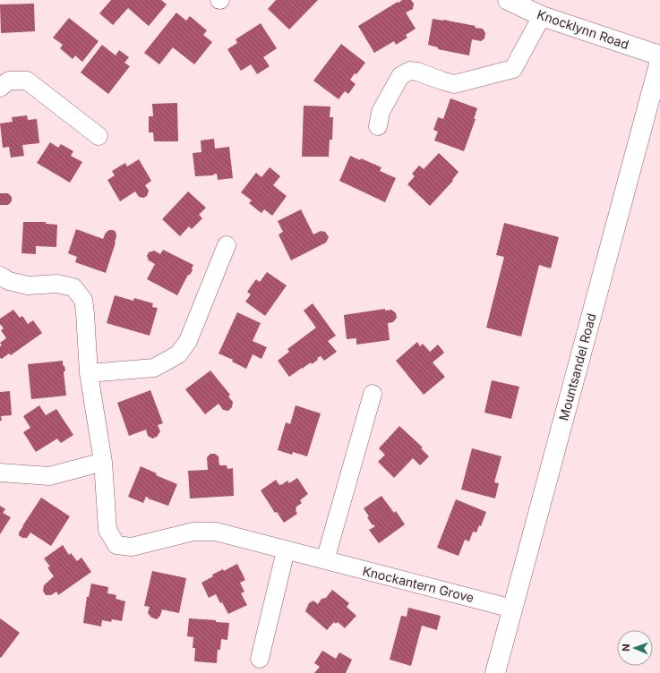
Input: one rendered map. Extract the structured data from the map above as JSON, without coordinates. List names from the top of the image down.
{
  "streets": {
    "street": ["Knocklynn Road", "Mountsandel Road", "Knockantern Grove"]
  },
  "crossings": [
    ["Mountsandel Road", "Knockantern Grove"]
  ],
  "north": "left"
}
